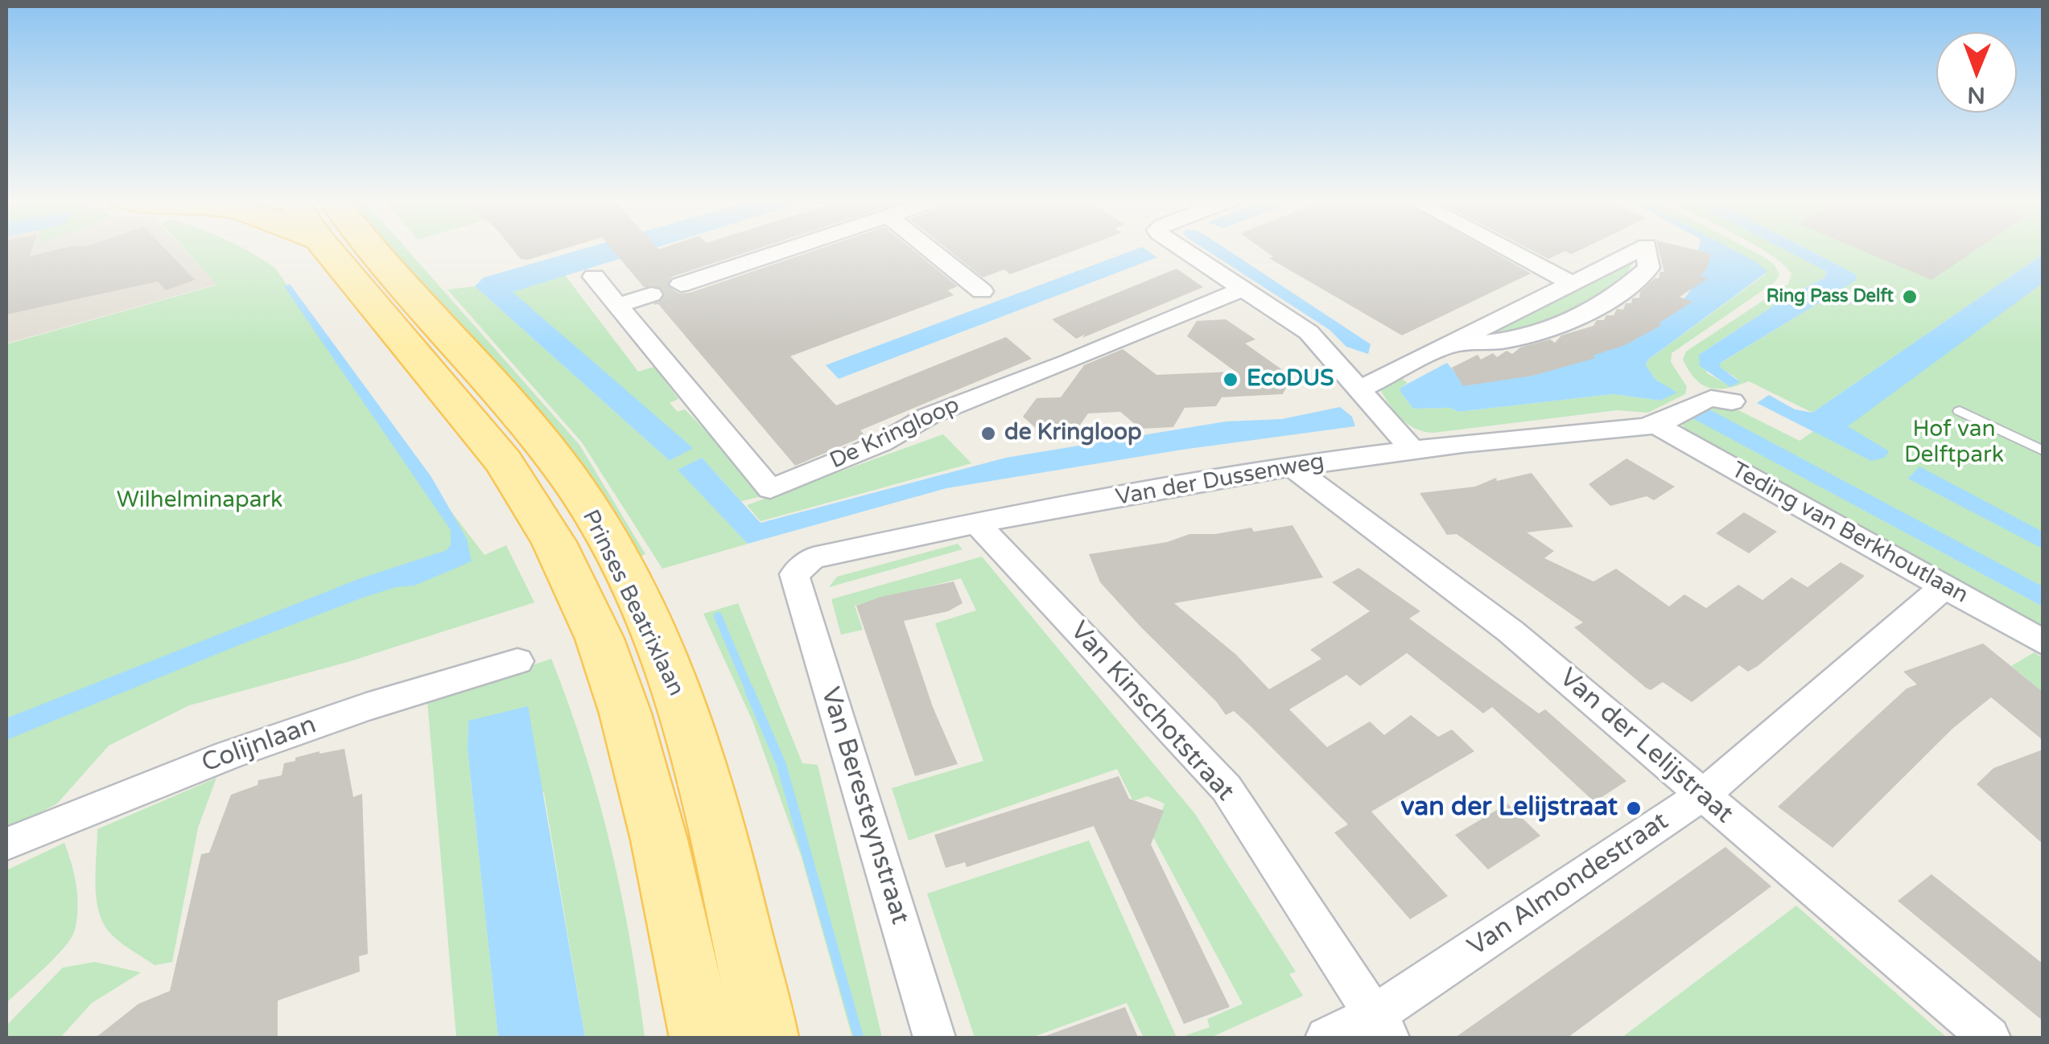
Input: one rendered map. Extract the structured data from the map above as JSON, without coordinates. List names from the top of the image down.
{
  "streets": {
    "main road": ["Prinses Beatrixlaan"],
    "street": [
      "De Kringloop",
      "Van der Dussenweg",
      "Teding van Berkhoutlaan",
      "Van Kinschotstraat",
      "Colijnlaan",
      "Van der Lelijstraat",
      "Van Beresteynstraat",
      "Van Almondestraat"
    ]
  },
  "crossings": [
    ["Van der Dussenweg", "Teding van Berkhoutlaan"],
    ["Van der Dussenweg", "Van Kinschotstraat"],
    ["Van der Dussenweg", "Van der Lelijstraat"],
    ["Van der Dussenweg", "Van Beresteynstraat"],
    ["Teding van Berkhoutlaan", "Van Almondestraat"],
    ["Van Kinschotstraat", "Van Almondestraat"],
    ["Van der Lelijstraat", "Van Almondestraat"]
  ],
  "parks": ["Hof van Delftpark", "Wilhelminapark"],
  "places": [
    "Ring Pass Delft",
    "EcoDUS",
    "de Kringloop",
    "van der Lelijstraat"
  ],
  "north": "bottom"
}
